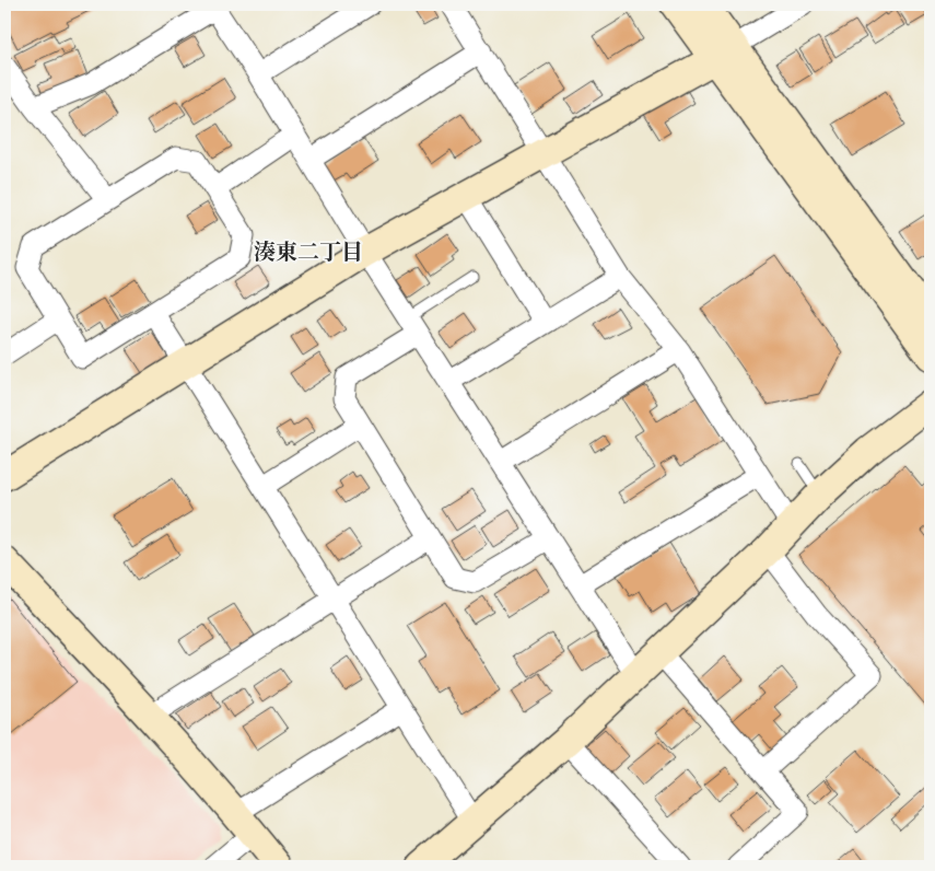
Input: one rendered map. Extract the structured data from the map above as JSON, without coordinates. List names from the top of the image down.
{
  "districts": ["湊東二丁目"]
}
